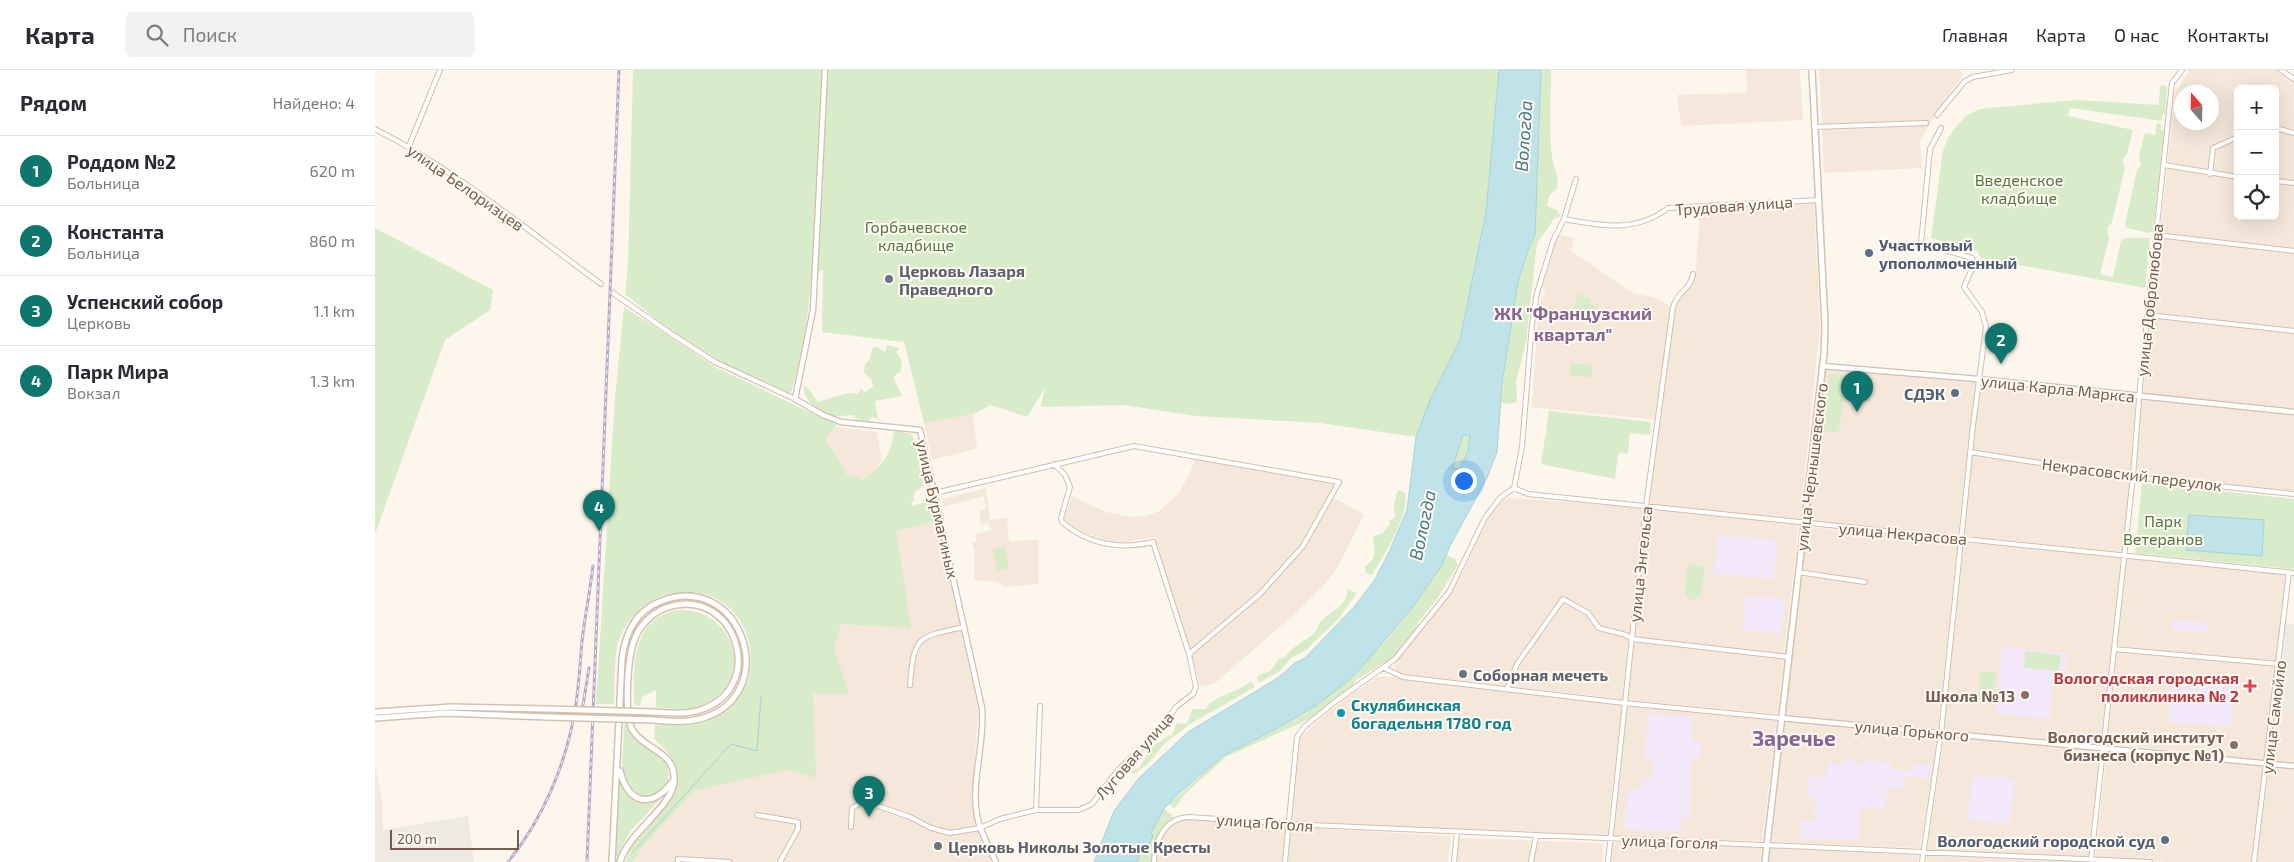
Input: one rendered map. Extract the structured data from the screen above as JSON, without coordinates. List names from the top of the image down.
{
  "streets": {
    "main road": ["улица Чернышевского"],
    "street": [
      "улица Белоризцев",
      "Трудовая улица",
      "улица Добролюбова",
      "улица Карла Маркса",
      "Некрасовский переулок",
      "улица Бурмагиных",
      "улица Некрасова",
      "улица Энгельса",
      "улица Самойло",
      "улица Горького",
      "Луговая улица",
      "улица Гоголя"
    ]
  },
  "crossings": [
    ["Трудовая улица", "улица Чернышевского"],
    ["улица Добролюбова", "улица Карла Маркса"],
    ["улица Добролюбова", "Некрасовский переулок"],
    ["улица Добролюбова", "улица Некрасова"],
    ["улица Добролюбова", "улица Горького"],
    ["улица Добролюбова", "улица Гоголя"],
    ["улица Карла Маркса", "улица Чернышевского"],
    ["улица Чернышевского", "улица Некрасова"],
    ["улица Чернышевского", "улица Горького"],
    ["улица Чернышевского", "улица Гоголя"],
    ["улица Бурмагиных", "Луговая улица"],
    ["улица Некрасова", "улица Энгельса"],
    ["улица Некрасова", "улица Самойло"],
    ["улица Энгельса", "улица Горького"],
    ["улица Энгельса", "улица Гоголя"],
    ["улица Самойло", "улица Горького"]
  ],
  "districts": ["ЖК \"Французский квартал\"", "Заречье"],
  "water": ["Вологда"],
  "parks": ["Введенское кладбище", "Горбачевское кладбище", "Парк Ветеранов"],
  "places": {
    "other": [
      "Участковый упополмоченный",
      "Церковь Лазаря Праведного",
      "СДЭК",
      "Соборная мечеть",
      "Школа №13",
      "Скулябинская богадельня 1780 год",
      "Вологодский институт бизнеса (корпус №1)",
      "Вологодский городской суд",
      "Церковь Николы Золотые Кресты"
    ],
    "health": ["Вологодская городская поликлиника № 2"]
  },
  "scale_bar": "200 m",
  "north": "top",
  "page": {
    "header": "Карта",
    "search": "Поиск",
    "nav": [
      "Главная",
      "Карта",
      "О нас",
      "Контакты"
    ],
    "heading": ["Рядом", "Найдено: 4"],
    "map_buttons": ["+", "−"],
    "list": [
      {
        "mark": "1",
        "name": "Роддом №2",
        "note": "Больница",
        "value": "620 m"
      },
      {
        "mark": "2",
        "name": "Константа",
        "note": "Больница",
        "value": "860 m"
      },
      {
        "mark": "3",
        "name": "Успенский собор",
        "note": "Церковь",
        "value": "1.1 km"
      },
      {
        "mark": "4",
        "name": "Парк Мира",
        "note": "Вокзал",
        "value": "1.3 km"
      }
    ],
    "pins": [
      "2",
      "1",
      "4",
      "3"
    ],
    "scale": "200 m"
  }
}
